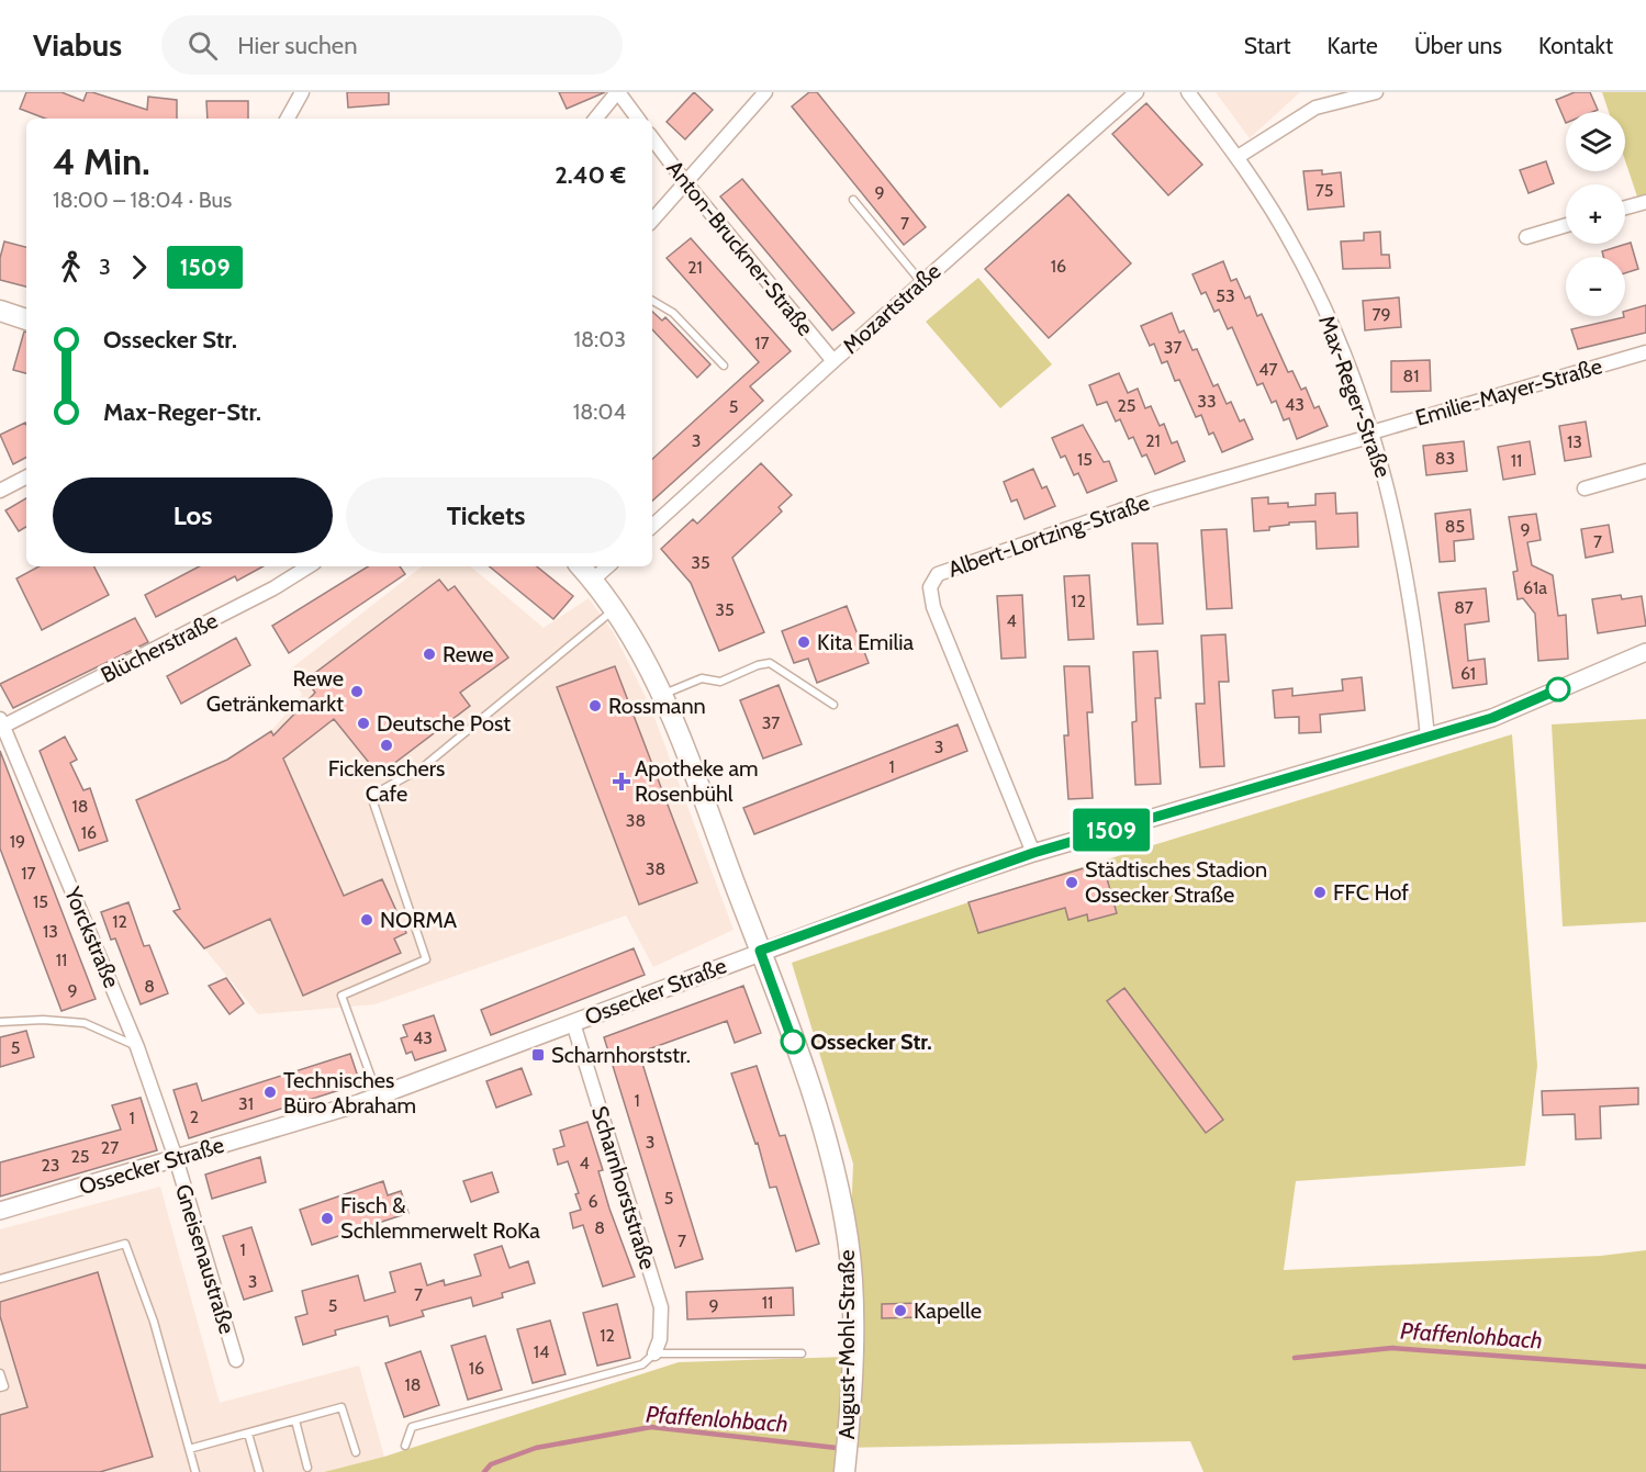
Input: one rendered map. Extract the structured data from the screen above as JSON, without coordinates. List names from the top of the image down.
{
  "streets": {
    "main road": ["August-Mohl-Straße"],
    "street": [
      "Anton-Bruckner-Straße",
      "Mozartstraße",
      "Emilie-Mayer-Straße",
      "Max-Reger-Straße",
      "Albert-Lortzing-Straße",
      "Blücherstraße",
      "Yorckstraße",
      "Ossecker Straße",
      "Scharnhorststraße",
      "Gneisenaustraße"
    ]
  },
  "crossings": [
    ["Anton-Bruckner-Straße", "Mozartstraße"],
    ["Emilie-Mayer-Straße", "Max-Reger-Straße"],
    ["Emilie-Mayer-Straße", "Albert-Lortzing-Straße"],
    ["Max-Reger-Straße", "Albert-Lortzing-Straße"],
    ["Max-Reger-Straße", "Ossecker Straße"],
    ["Albert-Lortzing-Straße", "Ossecker Straße"],
    ["Blücherstraße", "Yorckstraße"],
    ["Yorckstraße", "Ossecker Straße"],
    ["Yorckstraße", "Gneisenaustraße"],
    ["Ossecker Straße", "Scharnhorststraße"],
    ["Ossecker Straße", "Gneisenaustraße"],
    ["Ossecker Straße", "August-Mohl-Straße"]
  ],
  "water": ["Pfaffenlohbach"],
  "places": {
    "other": [
      "Kita Emilia",
      "Rewe",
      "Rewe Getränkemarkt",
      "Rossmann",
      "Deutsche Post",
      "Fickenschers Cafe",
      "Städtisches Stadion Ossecker Straße",
      "FFC Hof",
      "NORMA",
      "Ossecker Str.",
      "Technisches Büro Abraham",
      "Fisch & Schlemmerwelt RoKa",
      "Kapelle"
    ],
    "health": ["Apotheke am Rosenbühl"],
    "transit": ["Scharnhorststr."]
  },
  "lines": ["bus line 1509"],
  "house_numbers": [
    "75",
    "9",
    "7",
    "16",
    "21",
    "53",
    "79",
    "17",
    "37",
    "47",
    "81",
    "33",
    "43",
    "25",
    "5",
    "3",
    "21",
    "13",
    "83",
    "15",
    "11",
    "85",
    "9",
    "7",
    "35",
    "61a",
    "12",
    "87",
    "35",
    "4",
    "61",
    "37",
    "3",
    "1",
    "18",
    "38",
    "16",
    "19",
    "38",
    "17",
    "15",
    "12",
    "13",
    "11",
    "8",
    "9",
    "43",
    "5",
    "1",
    "31",
    "2",
    "1",
    "3",
    "27",
    "25",
    "4",
    "23",
    "5",
    "6",
    "8",
    "7",
    "1",
    "3",
    "7",
    "11",
    "5",
    "9",
    "12",
    "14",
    "16",
    "18"
  ],
  "page": {
    "header": "Viabus",
    "search": "Hier suchen",
    "nav": [
      "Start",
      "Karte",
      "Über uns",
      "Kontakt"
    ],
    "on_map": "1509",
    "map_buttons": ["+", "−"],
    "heading": ["4 Min.", "18:00 – 18:04 · Bus", "2.40 €"],
    "legs": ["3", "1509"],
    "list": [
      {
        "name": "Ossecker Str.",
        "value": "18:03"
      },
      {
        "name": "Max-Reger-Str.",
        "value": "18:04"
      }
    ],
    "buttons": ["Los", "Tickets"]
  }
}
